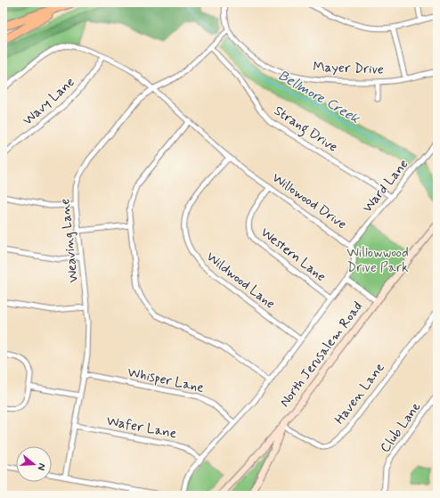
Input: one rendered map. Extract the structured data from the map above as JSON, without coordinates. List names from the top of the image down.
{
  "streets": {
    "main road": ["North Jerusalem Road"],
    "street": [
      "Mayer Drive",
      "Wavy Lane",
      "Strang Drive",
      "Ward Lane",
      "Willowood Drive",
      "Weaving Lane",
      "Western Lane",
      "Wildwood Lane",
      "Whisper Lane",
      "Haven Lane",
      "Wafer Lane",
      "Club Lane"
    ]
  },
  "crossings": [
    ["Mayer Drive", "Weaving Lane"],
    ["Wavy Lane", "Willowood Drive"],
    ["Strang Drive", "Ward Lane"],
    ["Strang Drive", "Weaving Lane"],
    ["Ward Lane", "Willowood Drive"],
    ["Willowood Drive", "Weaving Lane"],
    ["Willowood Drive", "Western Lane"],
    ["Willowood Drive", "Wildwood Lane"],
    ["Willowood Drive", "Whisper Lane"],
    ["Willowood Drive", "Wafer Lane"],
    ["Weaving Lane", "Whisper Lane"],
    ["Weaving Lane", "Wafer Lane"],
    ["North Jerusalem Road", "Haven Lane"]
  ],
  "water": ["Bellmore Creek"],
  "parks": ["Willowwood Drive Park"],
  "north": "right"
}
